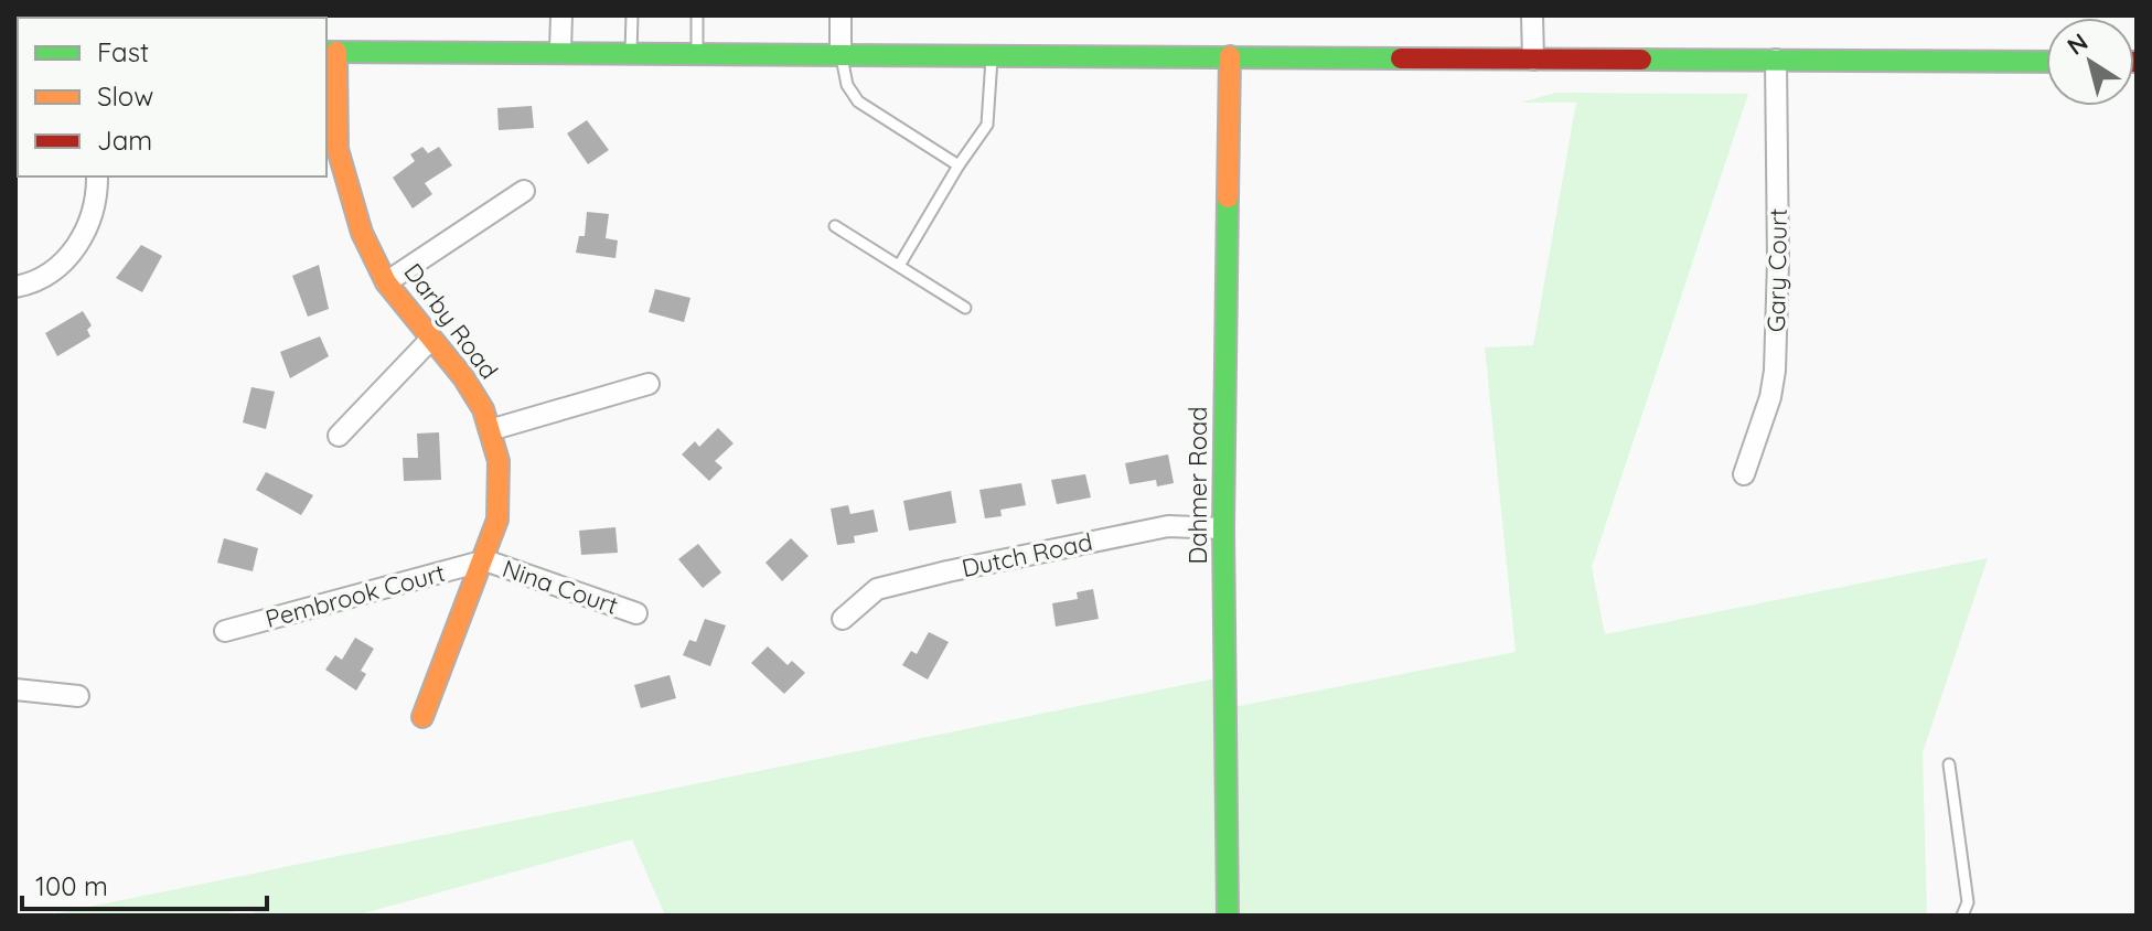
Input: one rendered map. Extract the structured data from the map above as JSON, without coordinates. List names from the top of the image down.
{
  "streets": {
    "main road": ["Darby Road", "Dahmer Road"],
    "street": [
      "Gary Court",
      "Dutch Road",
      "Nina Court",
      "Pembrook Court"
    ]
  },
  "crossings": [
    ["Darby Road", "Nina Court"],
    ["Darby Road", "Pembrook Court"],
    ["Dahmer Road", "Dutch Road"],
    ["Nina Court", "Pembrook Court"]
  ],
  "legend": ["Fast", "Slow", "Jam"],
  "scale_bar": "100 m",
  "north": "top left"
}
